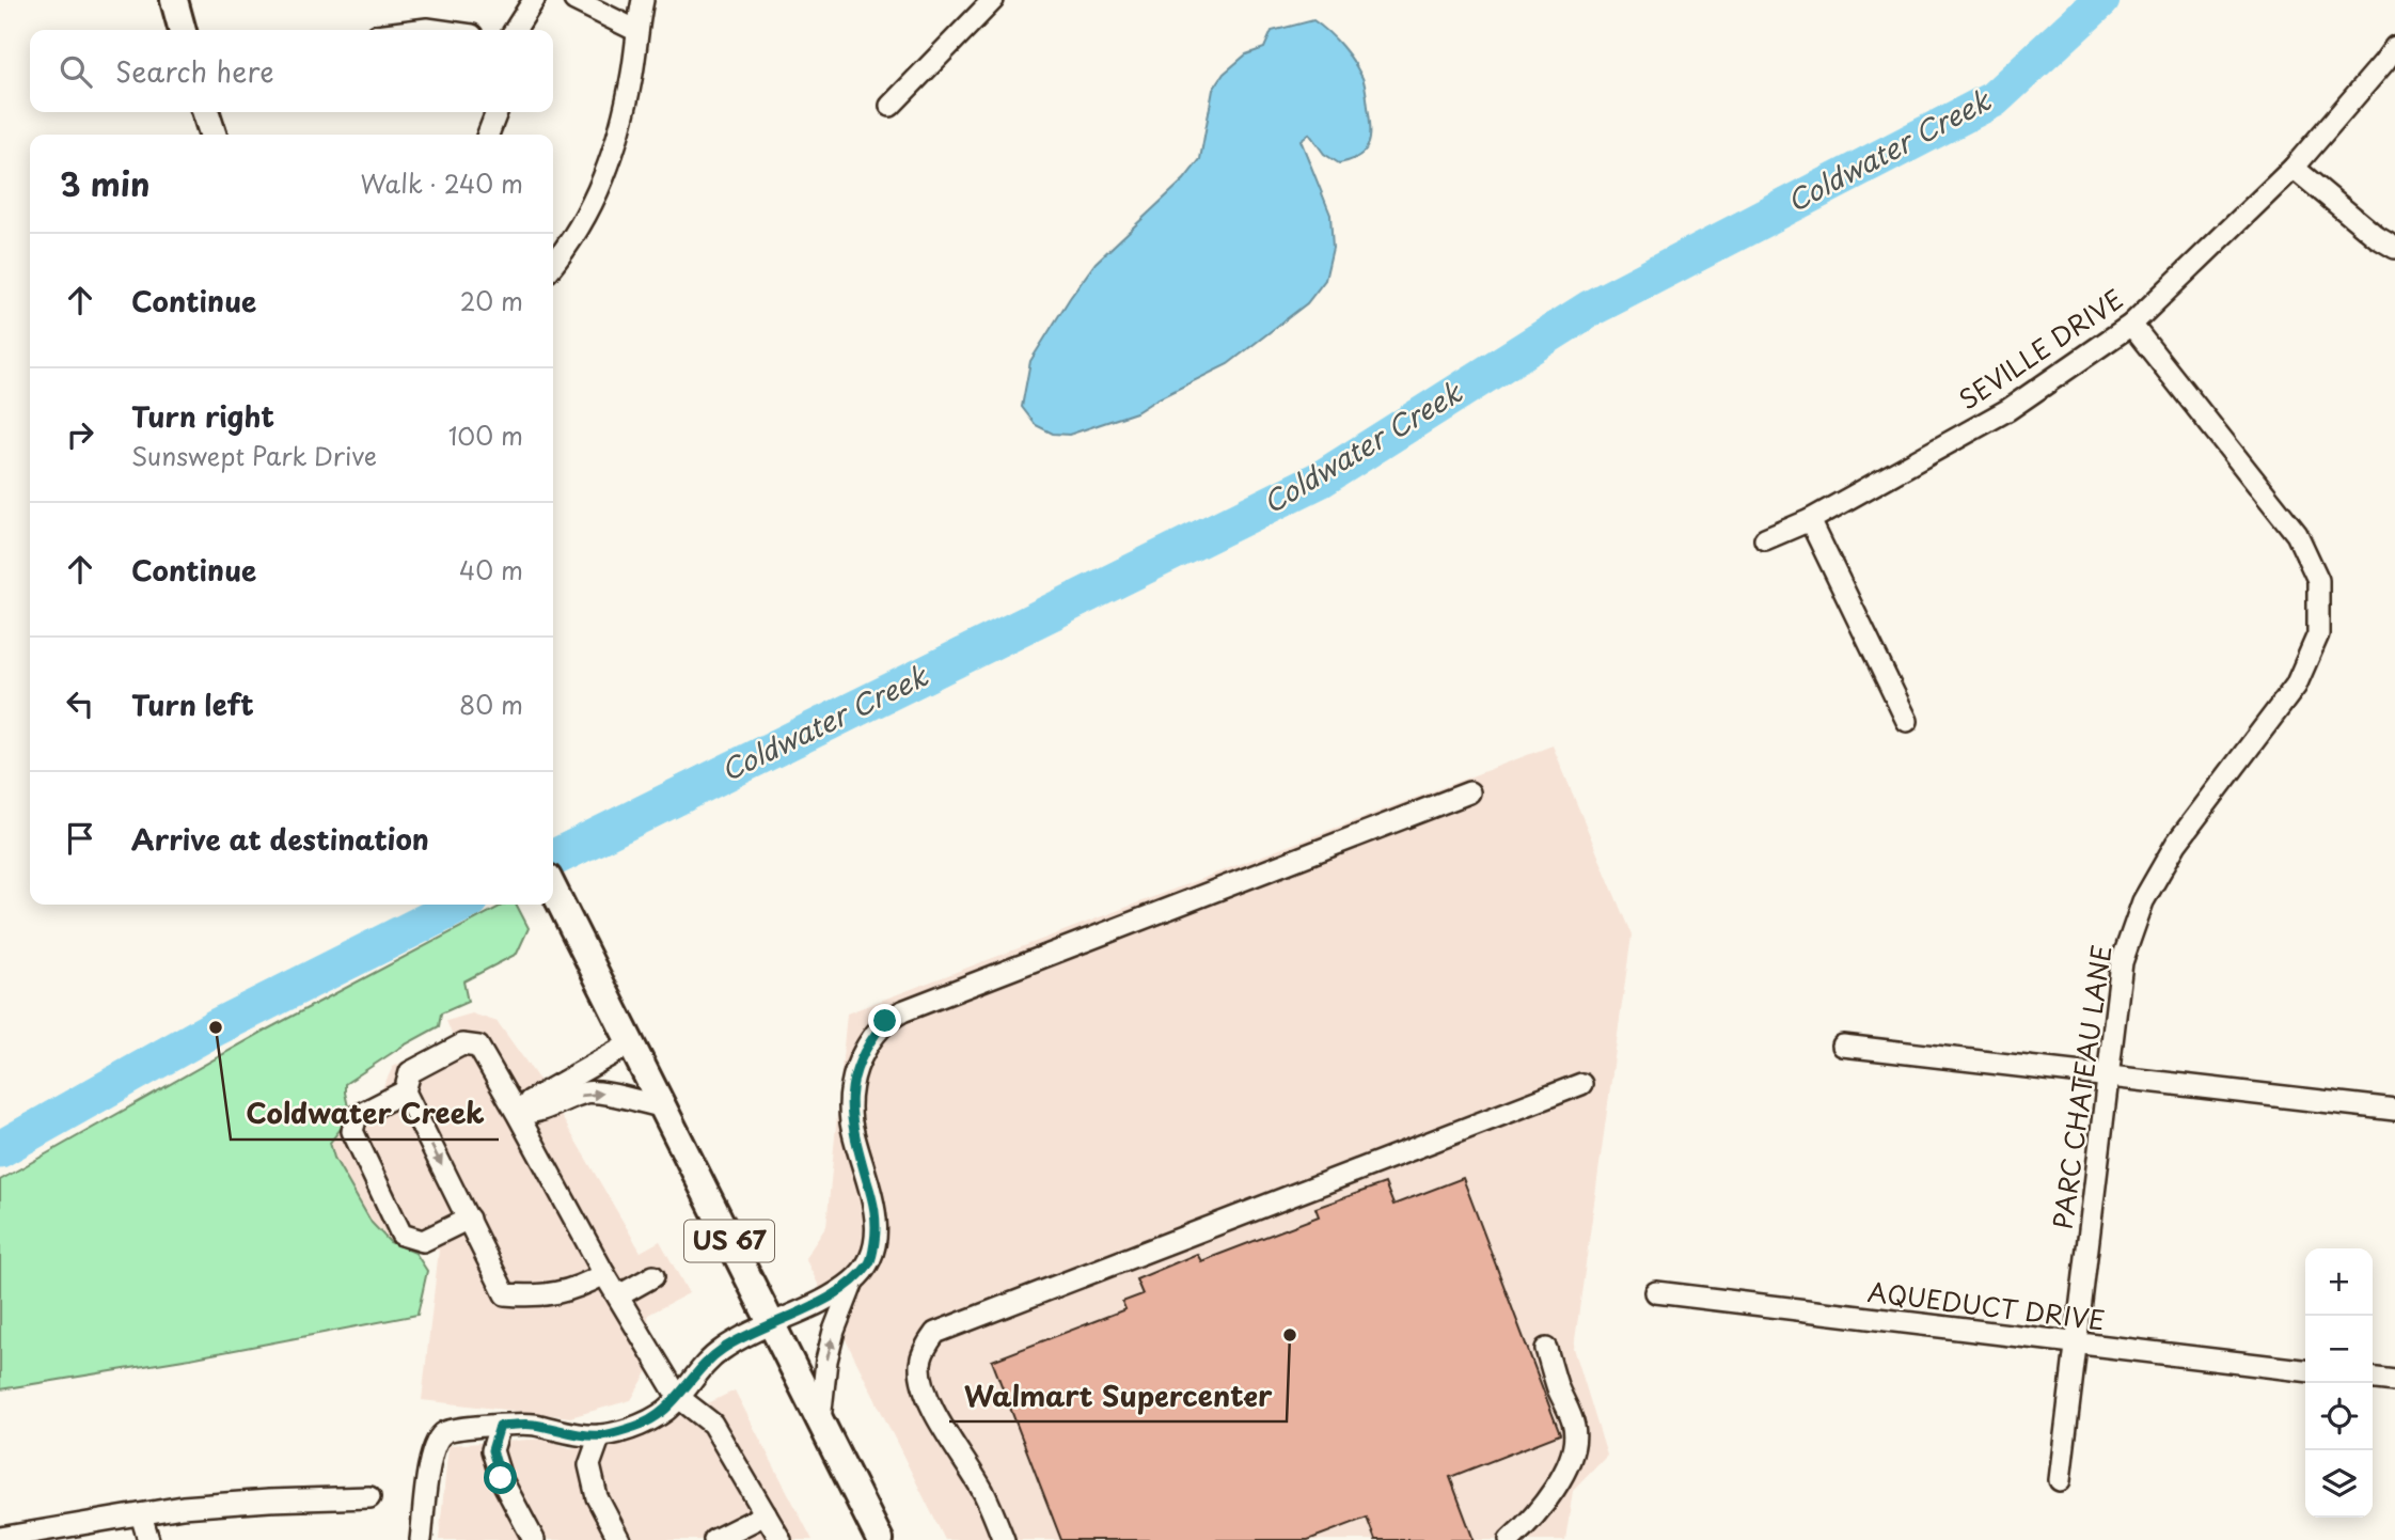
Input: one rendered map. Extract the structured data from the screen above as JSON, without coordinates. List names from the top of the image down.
{
  "streets": {
    "main road": ["US 67"],
    "street": ["SEVILLE DRIVE", "PARC CHATEAU LANE", "AQUEDUCT DRIVE"]
  },
  "crossings": [
    ["SEVILLE DRIVE", "PARC CHATEAU LANE"],
    ["PARC CHATEAU LANE", "AQUEDUCT DRIVE"]
  ],
  "water": ["Coldwater Creek"],
  "places": ["Coldwater Creek", "Walmart Supercenter"],
  "page": {
    "search": "Search here",
    "heading": ["3 min", "Walk · 240 m"],
    "list": [
      ["Continue", "20 m"],
      ["Turn right", "Sunswept Park Drive", "100 m"],
      ["Continue", "40 m"],
      ["Turn left", "80 m"],
      "Arrive at destination"
    ],
    "map_buttons": ["+", "−"]
  }
}
